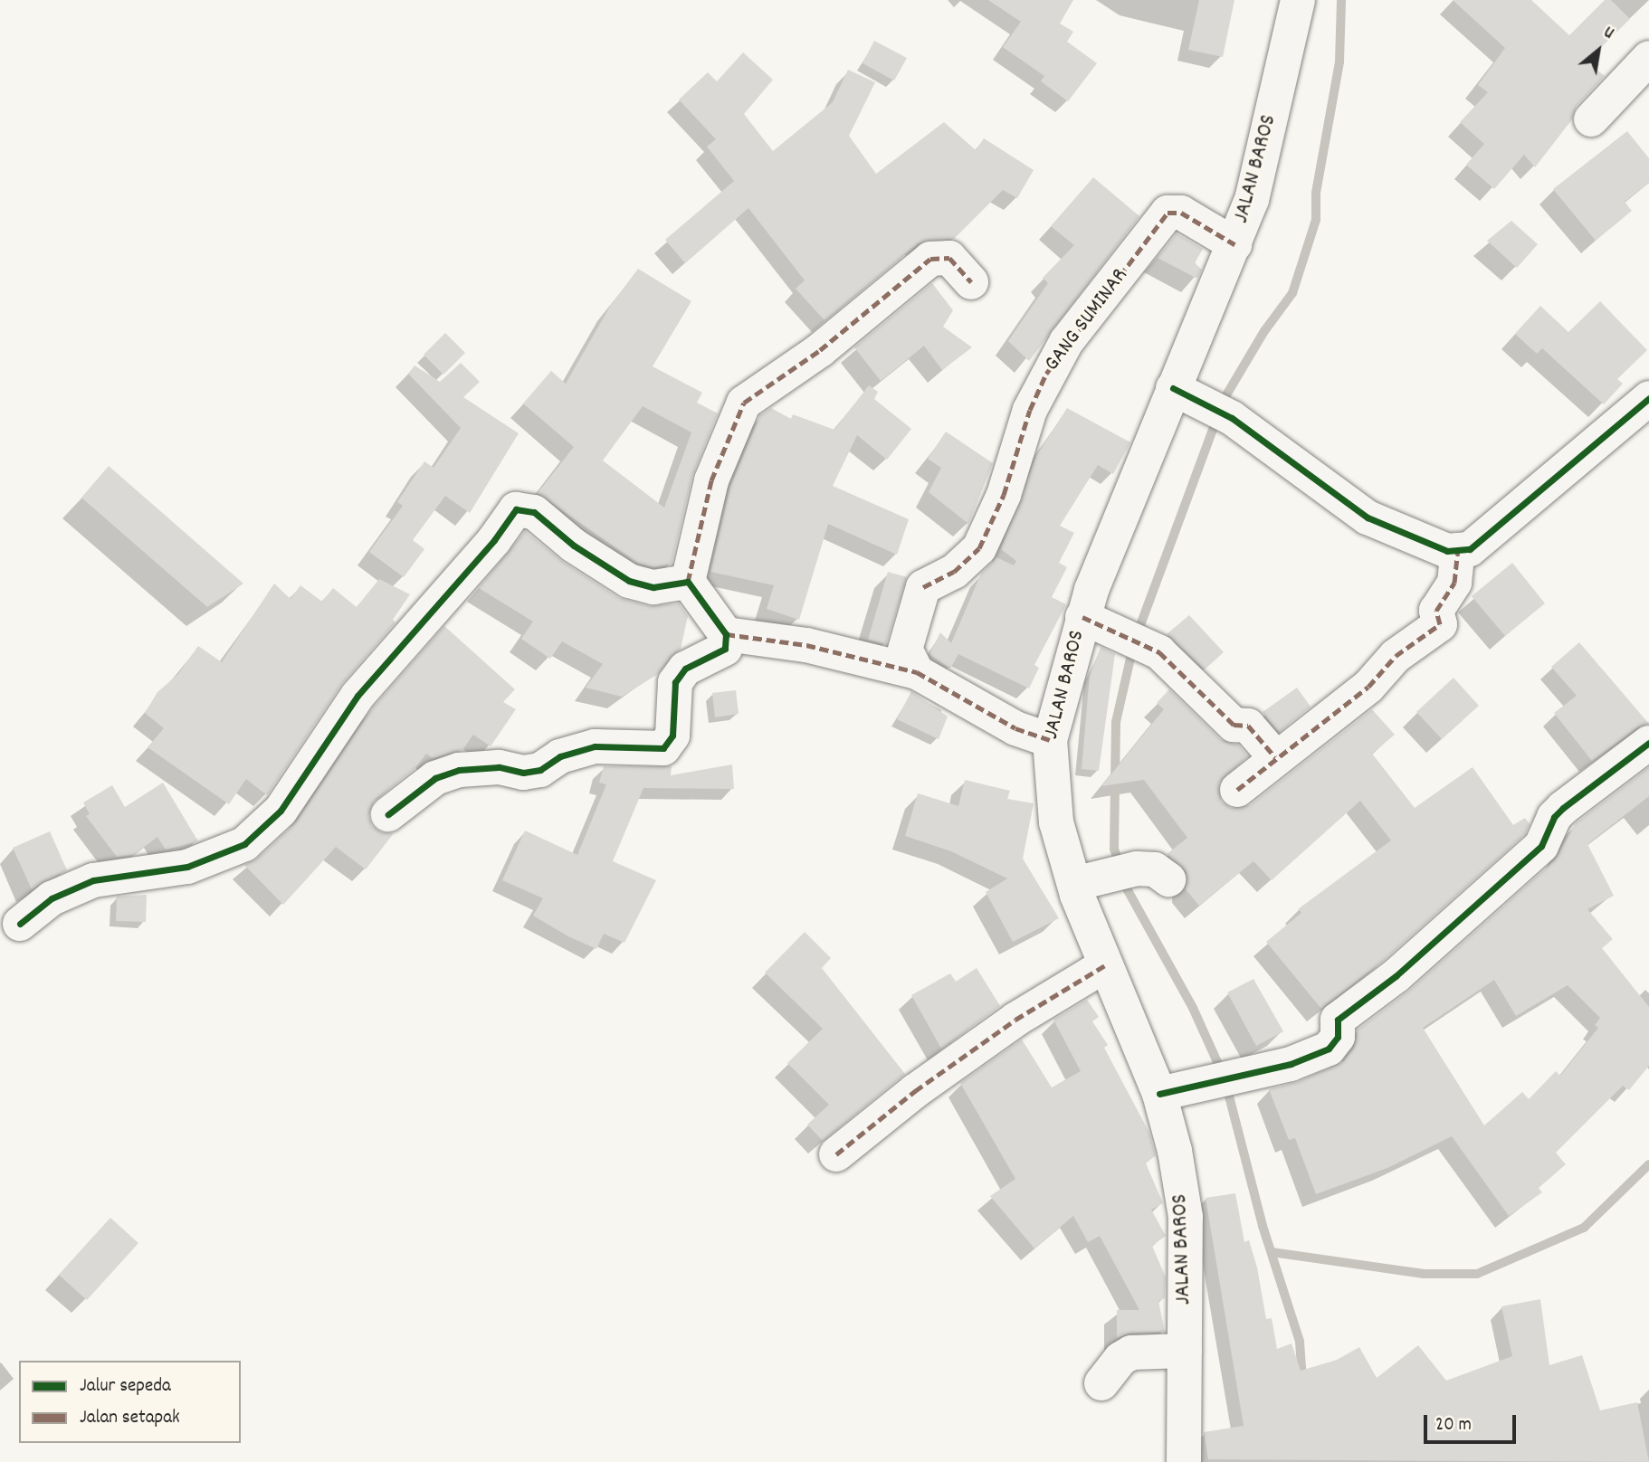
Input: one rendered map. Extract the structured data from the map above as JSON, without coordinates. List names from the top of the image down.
{
  "streets": {
    "street": ["JALAN BAROS", "GANG SUMINAR"]
  },
  "crossings": [
    ["JALAN BAROS", "GANG SUMINAR"]
  ],
  "legend": ["Jalur sepeda", "Jalan setapak"],
  "scale_bar": "20 m",
  "north": "top right"
}
